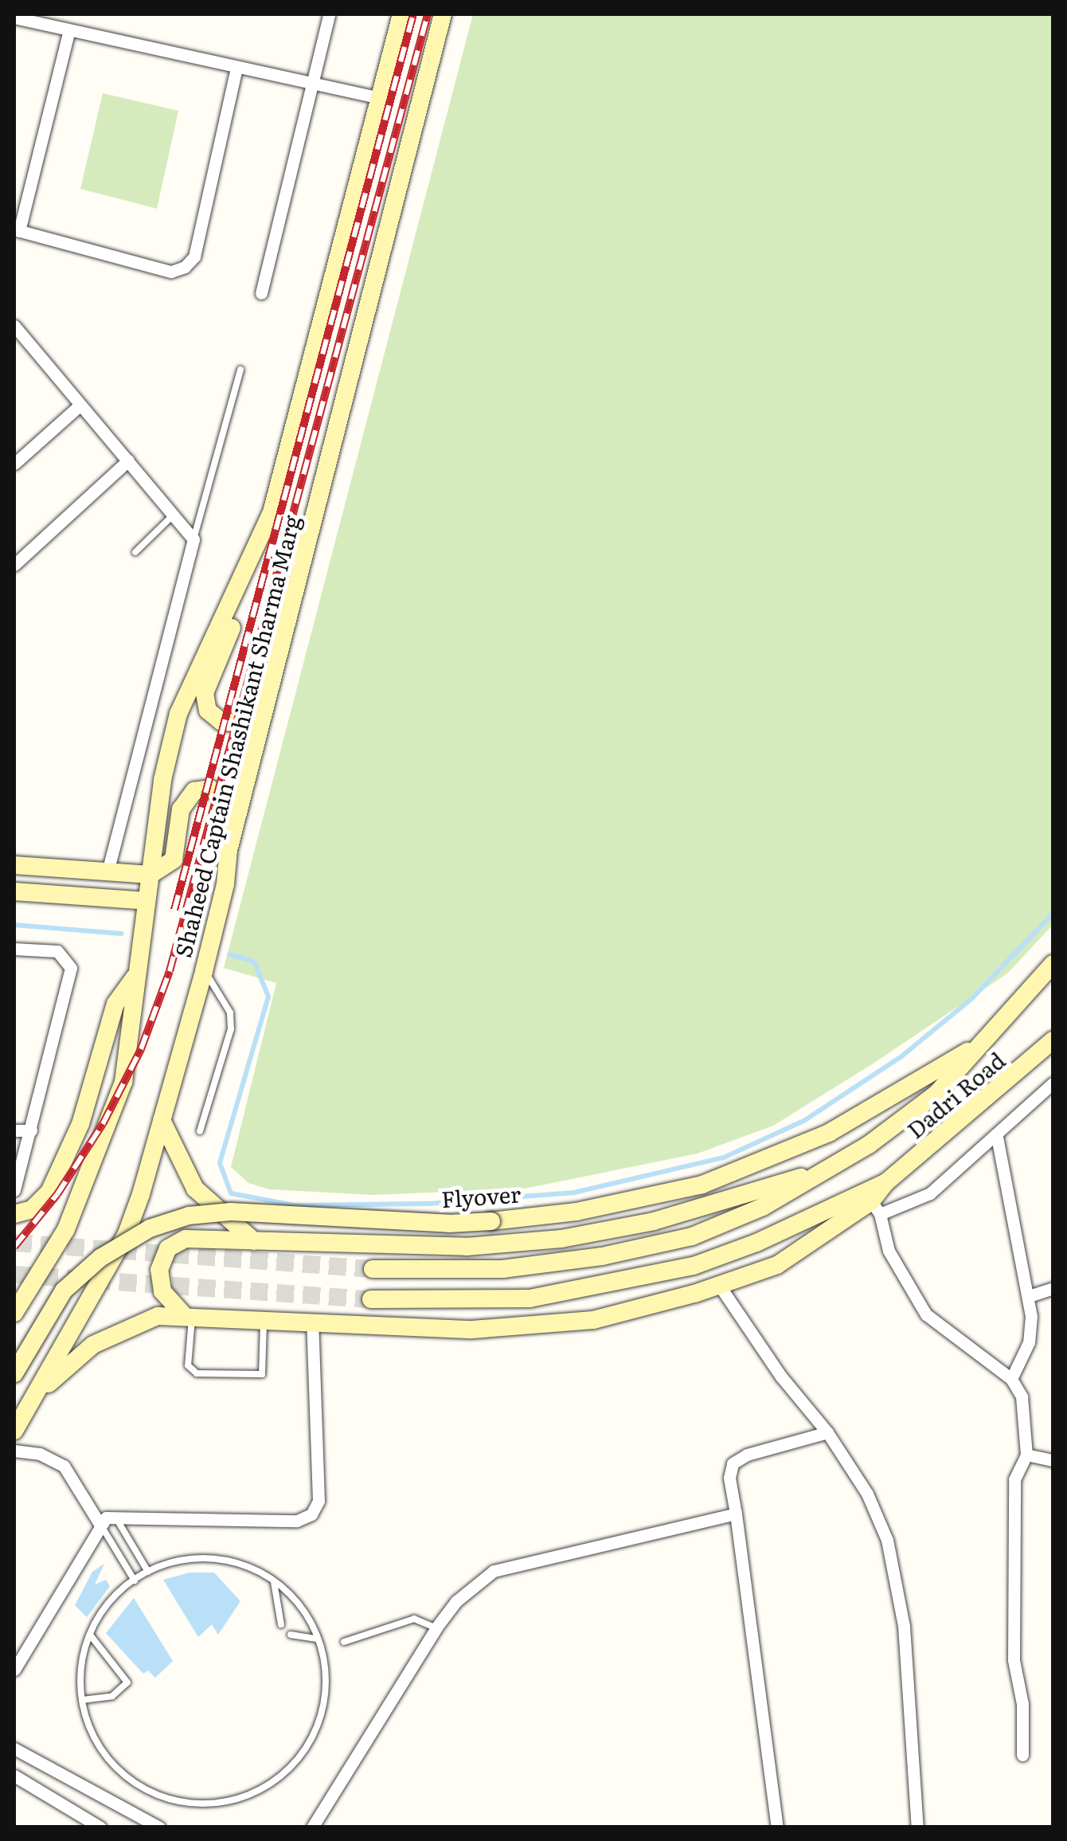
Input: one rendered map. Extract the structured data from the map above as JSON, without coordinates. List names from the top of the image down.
{
  "streets": {
    "main road": ["Shaheed Captain Shashikant Sharma Marg", "Dadri Road", "Flyover"]
  },
  "crossings": [
    ["Dadri Road", "Flyover"]
  ]
}
